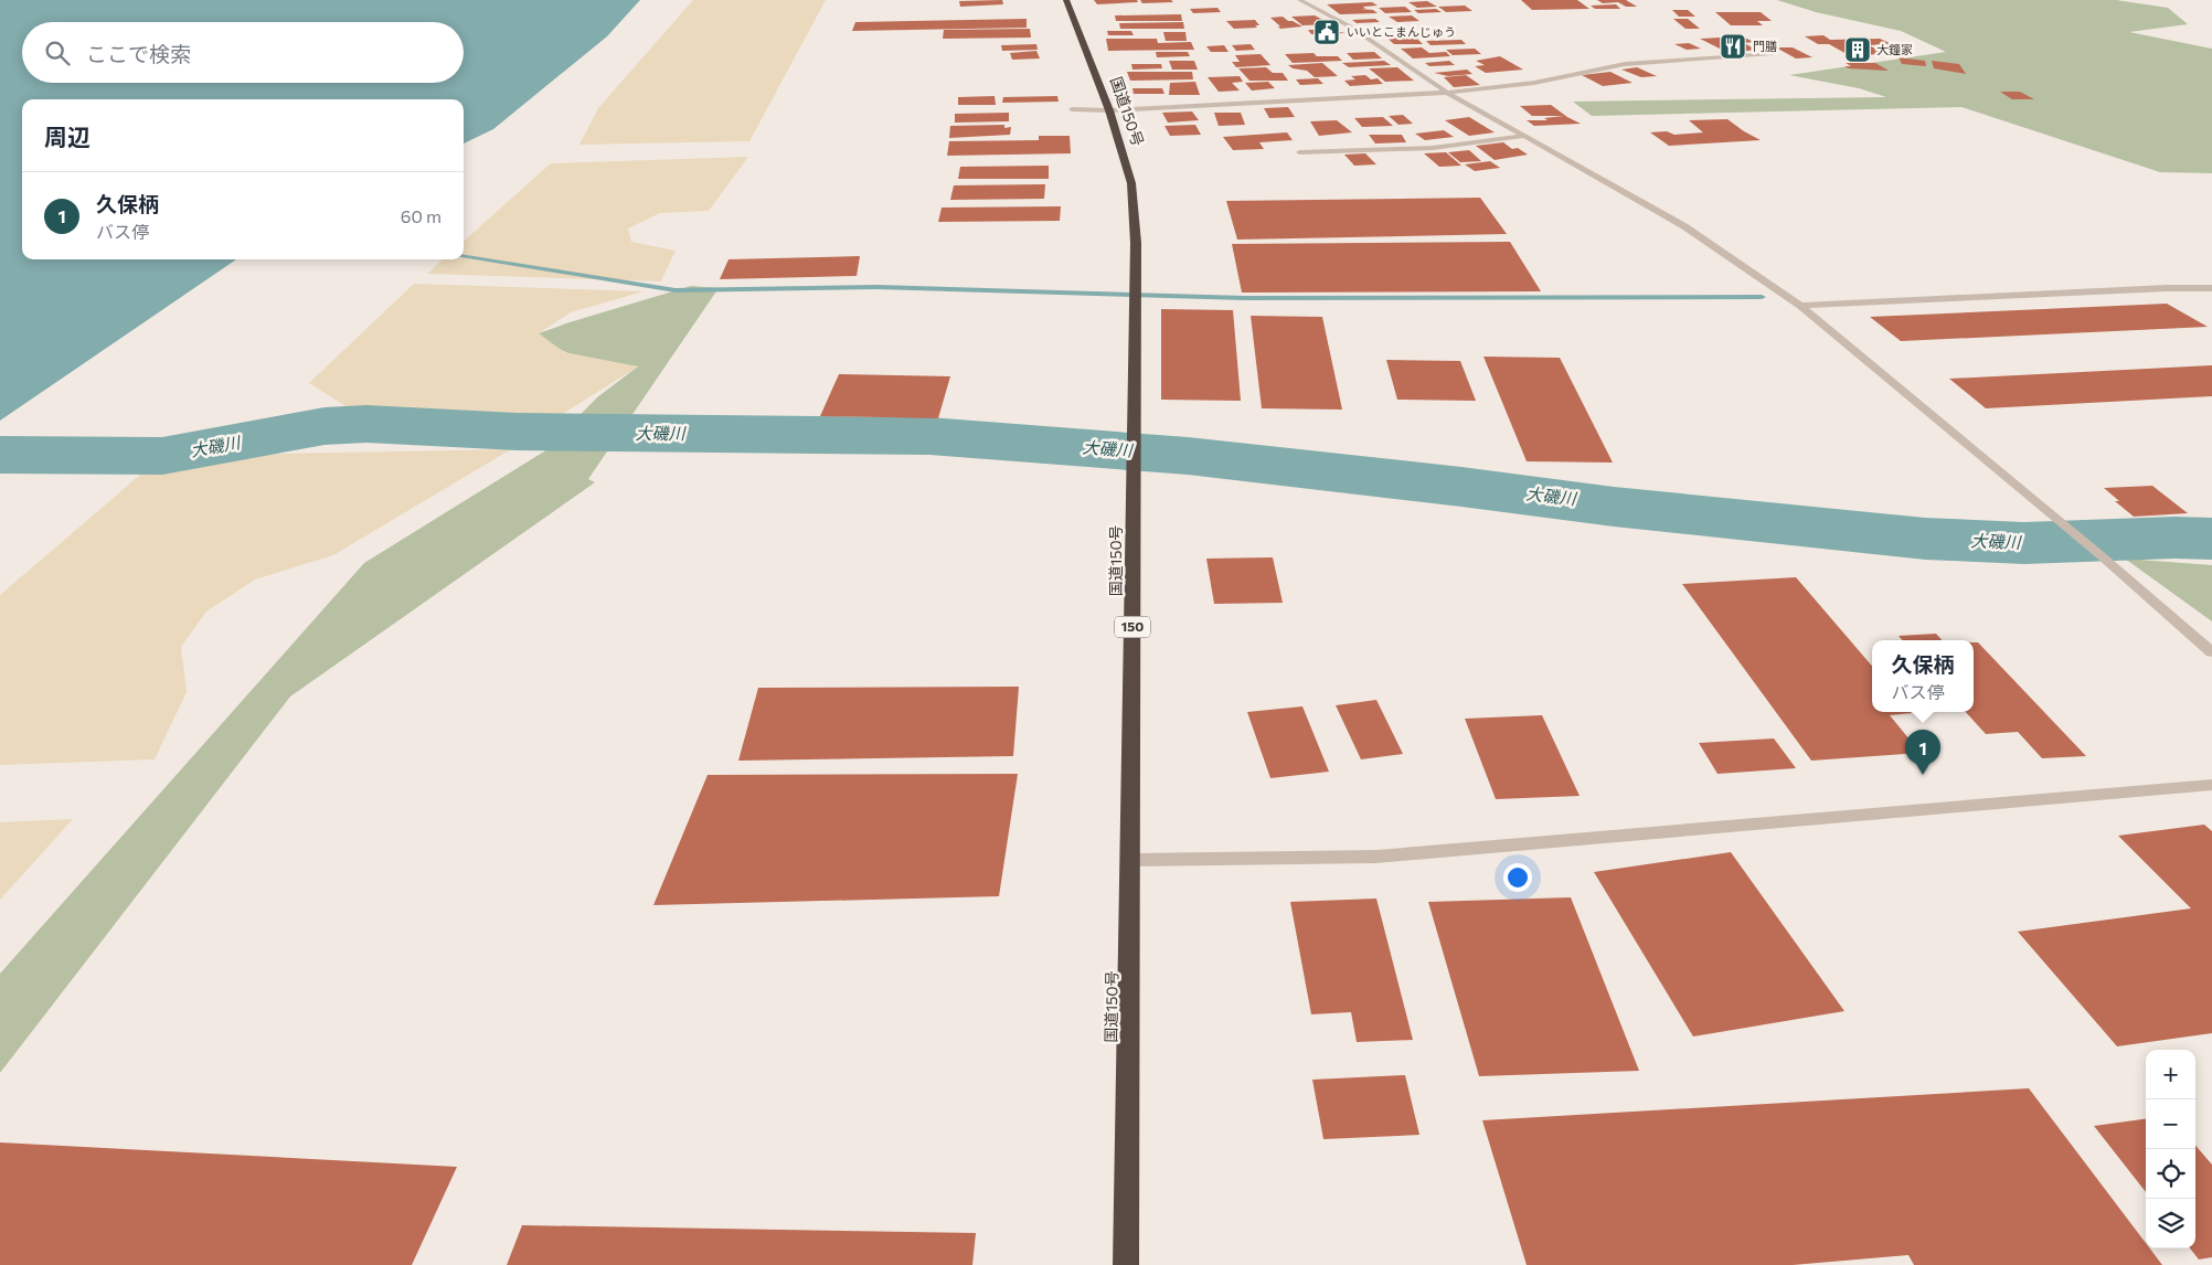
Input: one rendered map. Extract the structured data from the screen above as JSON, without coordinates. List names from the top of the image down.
{
  "streets": {
    "highway": ["国道150号", "150"]
  },
  "water": ["大磯川"],
  "places": {
    "public building": ["いいとこまんじゅう"],
    "restaurant": ["門膳"],
    "building": ["大鐘家"]
  },
  "page": {
    "search": "ここで検索",
    "heading": "周辺",
    "list": [
      {
        "mark": "1",
        "name": "久保柄",
        "note": "バス停",
        "value": "60 m"
      }
    ],
    "popup": ["久保柄", "バス停"],
    "pins": "1",
    "map_buttons": ["+", "−"]
  }
}
